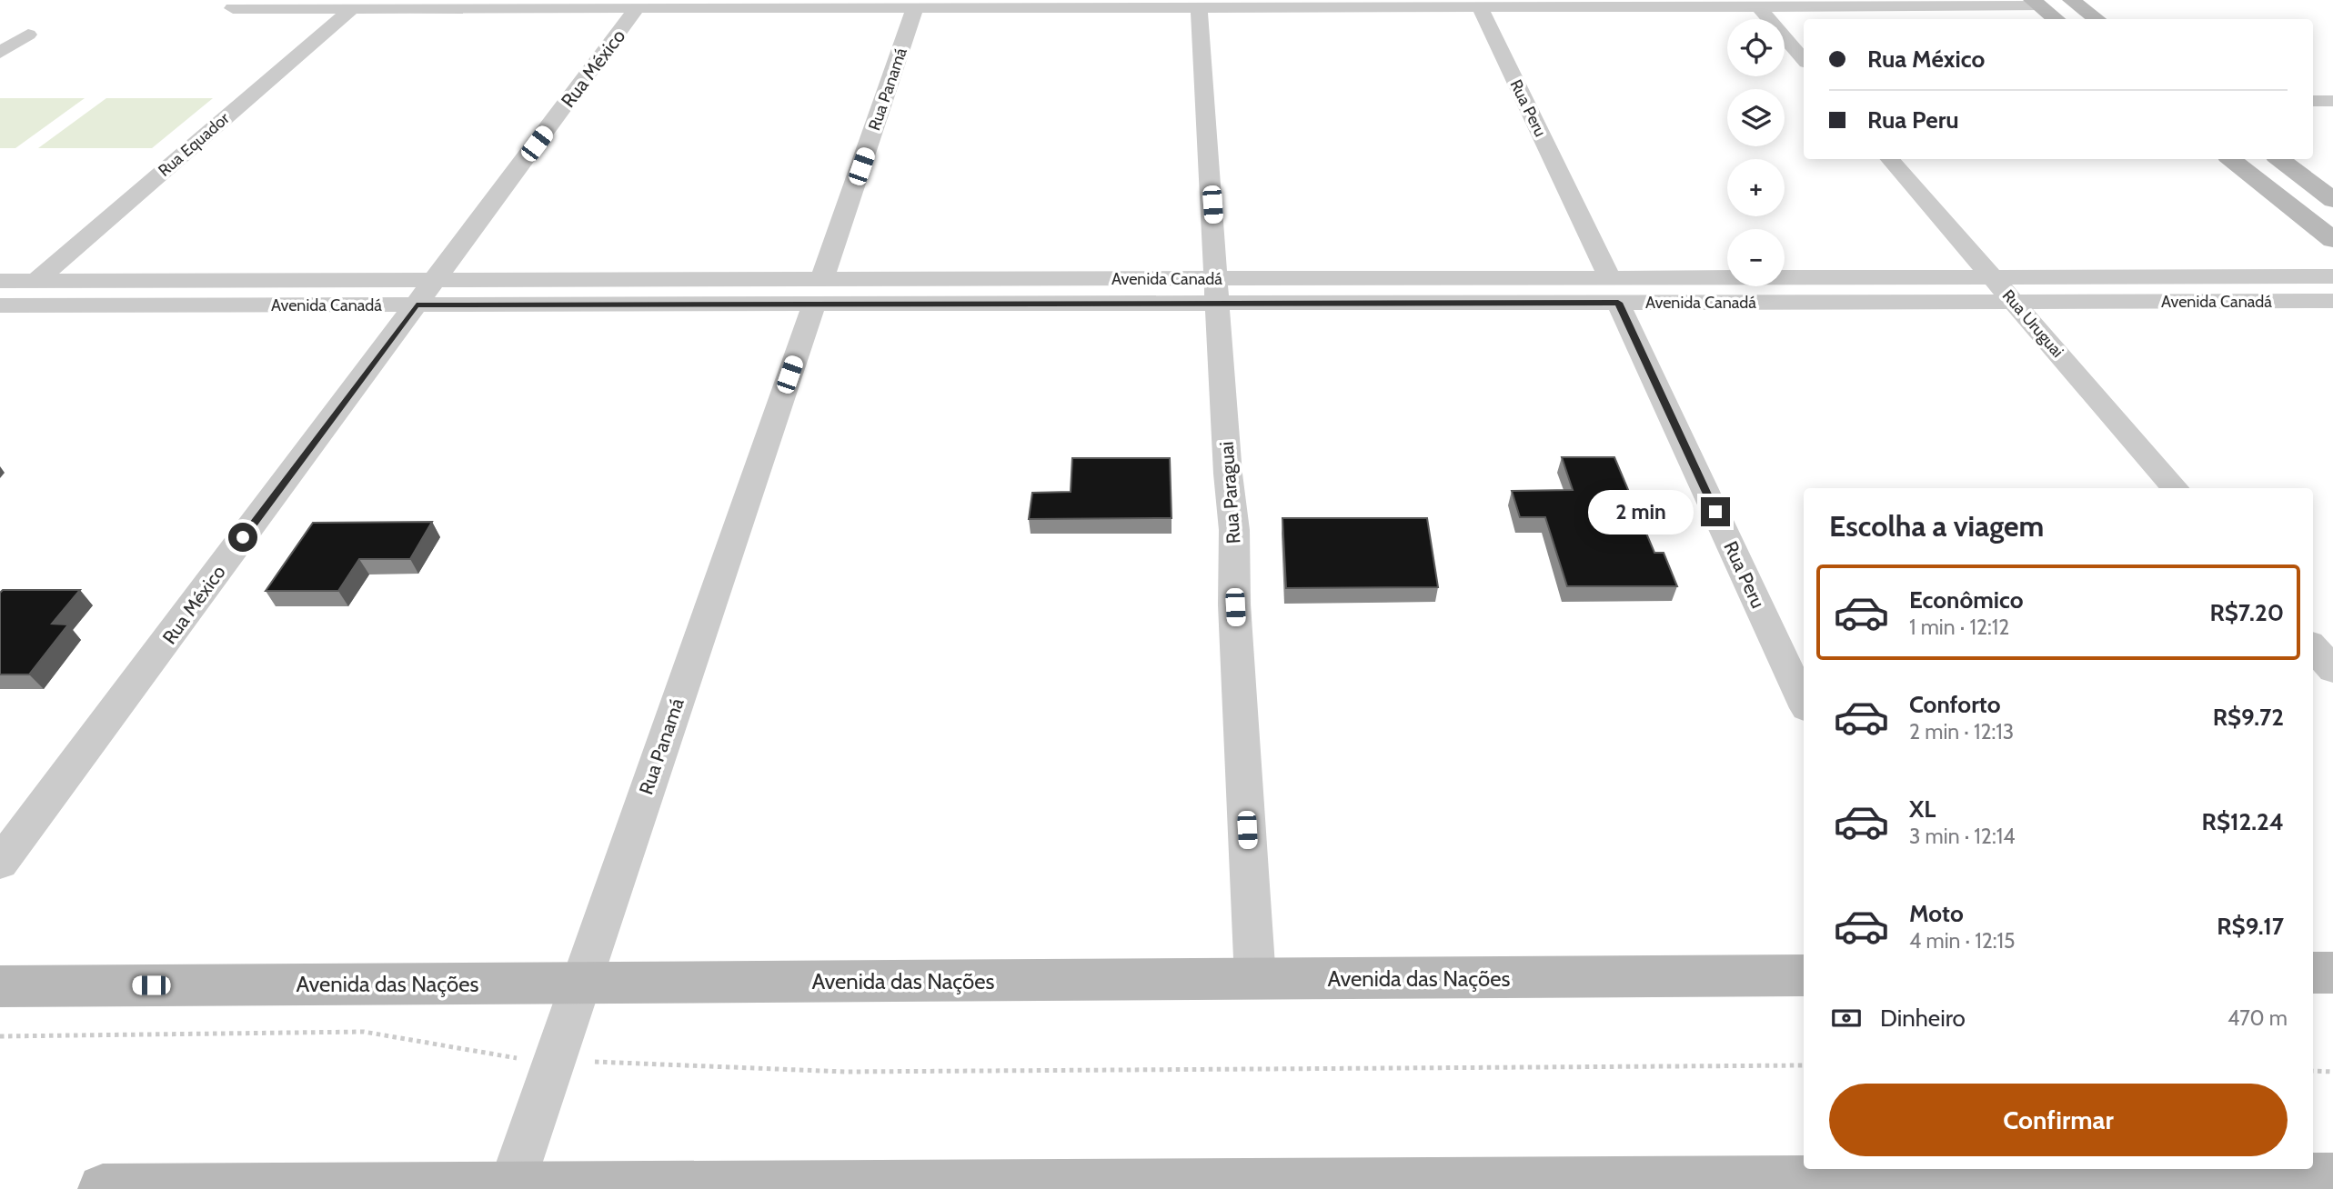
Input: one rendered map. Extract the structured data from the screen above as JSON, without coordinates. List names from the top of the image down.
{
  "streets": {
    "main road": ["Avenida das Nações"],
    "street": [
      "Rua México",
      "Rua Panamá",
      "Rua Peru",
      "Rua Equador",
      "Avenida Canadá",
      "Rua Uruguai",
      "Rua Paraguai"
    ]
  },
  "crossings": [
    ["Rua México", "Avenida Canadá"],
    ["Rua Panamá", "Avenida Canadá"],
    ["Rua Panamá", "Avenida das Nações"],
    ["Rua Peru", "Avenida Canadá"],
    ["Rua Equador", "Avenida Canadá"],
    ["Avenida Canadá", "Rua Uruguai"],
    ["Avenida Canadá", "Rua Paraguai"],
    ["Rua Paraguai", "Avenida das Nações"]
  ],
  "page": {
    "map_buttons": ["+", "−"],
    "banner": ["Rua México", "Rua Peru"],
    "heading": "Escolha a viagem",
    "bubble": "2 min",
    "list": [
      {
        "name": "Econômico",
        "note": "1 min · 12:12",
        "value": "R$7.20"
      },
      {
        "name": "Conforto",
        "note": "2 min · 12:13",
        "value": "R$9.72"
      },
      {
        "name": "XL",
        "note": "3 min · 12:14",
        "value": "R$12.24"
      },
      {
        "name": "Moto",
        "note": "4 min · 12:15",
        "value": "R$9.17"
      }
    ],
    "pay": ["Dinheiro", "470 m"],
    "buttons": "Confirmar"
  }
}
